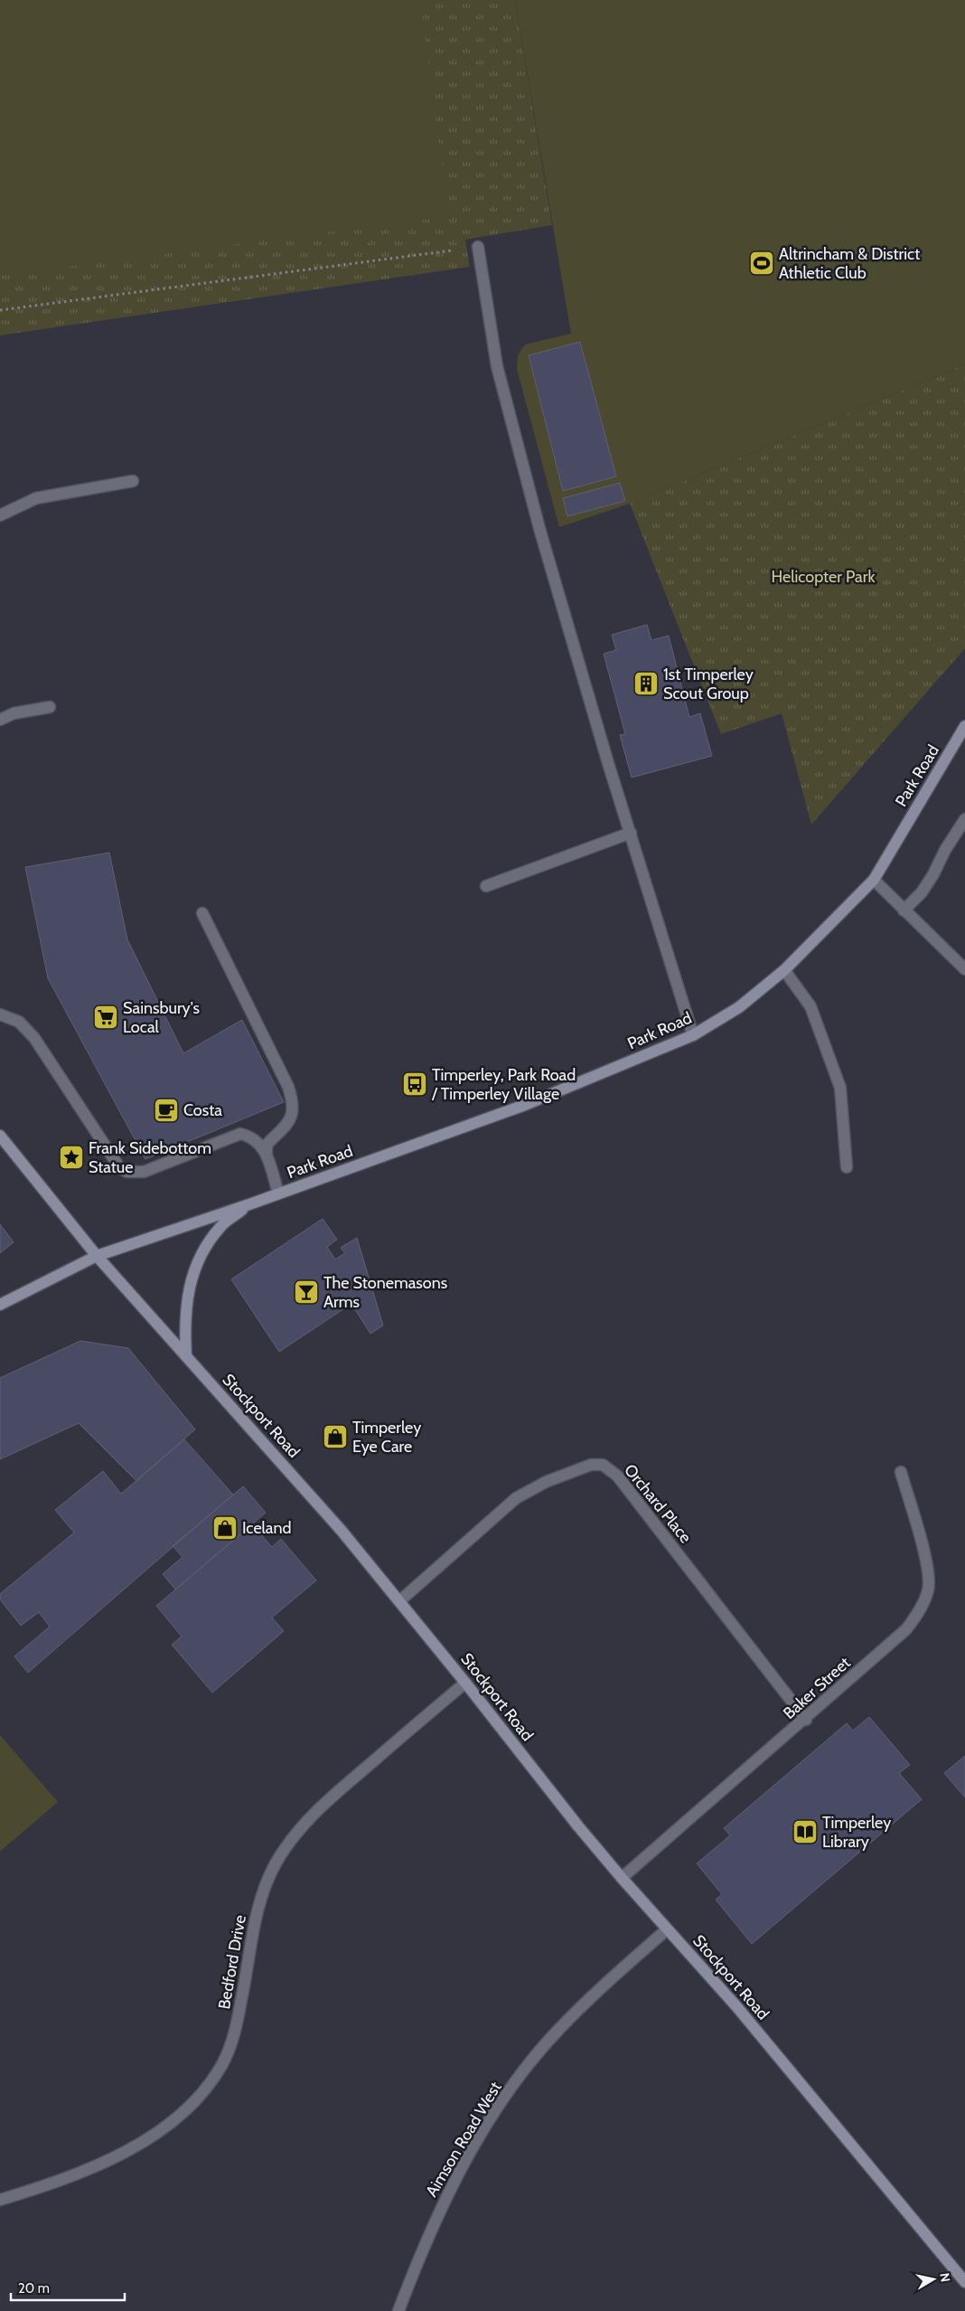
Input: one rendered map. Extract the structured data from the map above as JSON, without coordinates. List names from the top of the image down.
{
  "streets": {
    "main road": ["Park Road", "Stockport Road"],
    "street": [
      "Orchard Place",
      "Baker Street",
      "Bedford Drive",
      "Aimson Road West"
    ]
  },
  "crossings": [
    ["Park Road", "Stockport Road"],
    ["Stockport Road", "Orchard Place"],
    ["Stockport Road", "Baker Street"],
    ["Stockport Road", "Bedford Drive"],
    ["Stockport Road", "Aimson Road West"],
    ["Orchard Place", "Baker Street"]
  ],
  "parks": ["Helicopter Park"],
  "places": {
    "sports": ["Altrincham & District Athletic Club"],
    "building": ["1st Timperley Scout Group"],
    "supermarket": ["Sainsbury's Local"],
    "bus stop": ["Timperley, Park Road / Timperley Village"],
    "cafe": ["Costa"],
    "place": ["Frank Sidebottom Statue"],
    "bar": ["The Stonemasons Arms"],
    "shop": ["Timperley Eye Care", "Iceland"],
    "library": ["Timperley Library"]
  },
  "scale_bar": "20 m",
  "north": "right"
}
